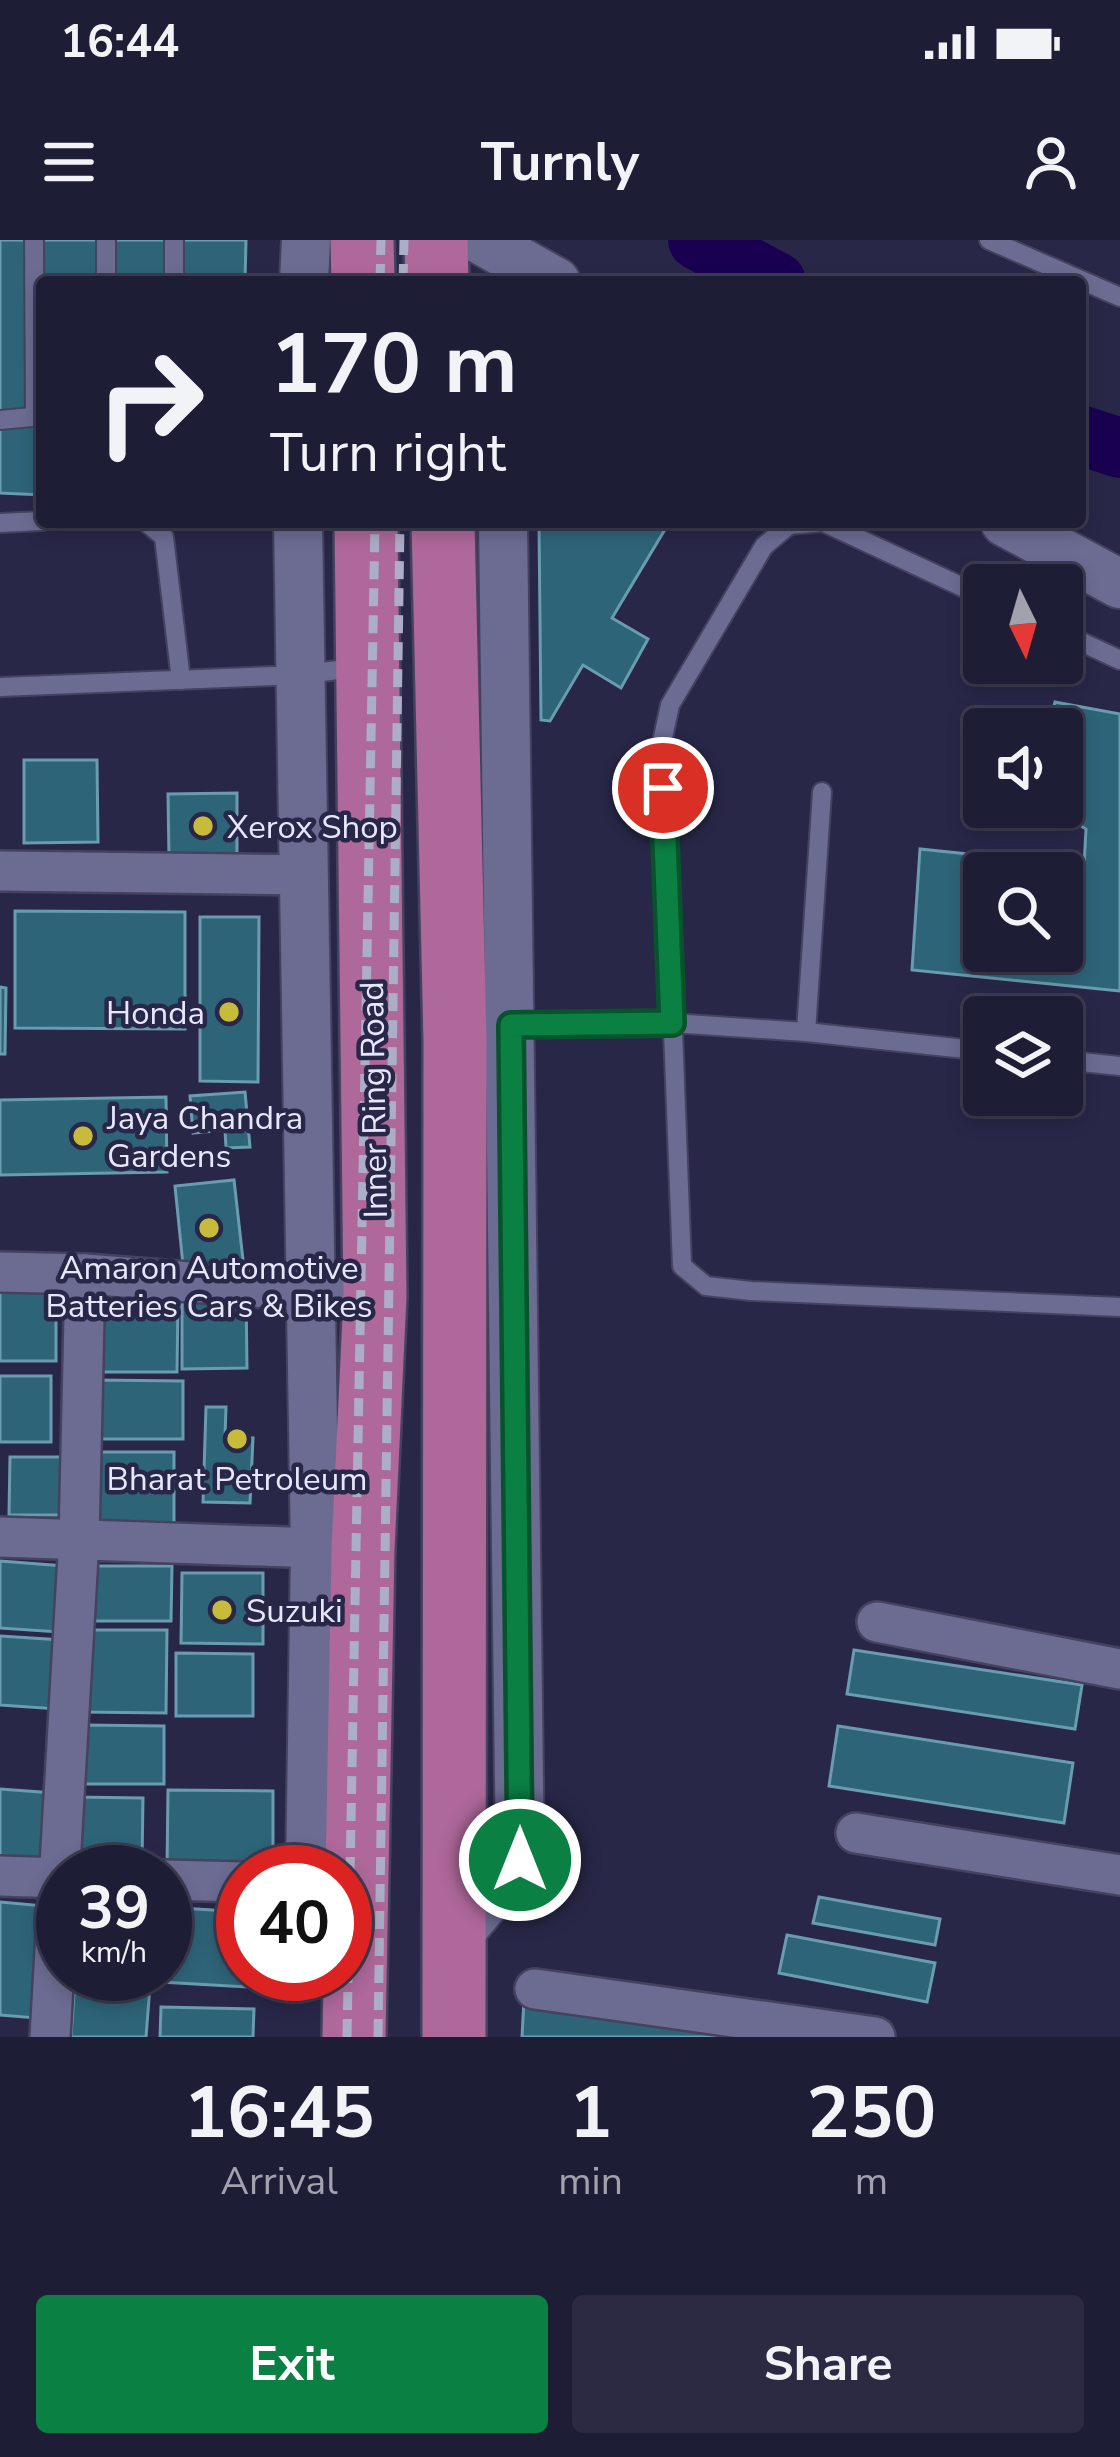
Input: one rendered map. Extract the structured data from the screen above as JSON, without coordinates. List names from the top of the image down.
{
  "streets": {
    "highway": ["Inner Ring Road"]
  },
  "places": [
    "Xerox Shop",
    "Honda",
    "Jaya Chandra Gardens",
    "Amaron Automotive Batteries Cars & Bikes",
    "Bharat Petroleum",
    "Suzuki"
  ],
  "north": "bottom",
  "page": {
    "status": "16:44",
    "header": "Turnly",
    "turn": ["170 m", "Turn right"],
    "speed": "39 km/h",
    "limit": "40",
    "eta": [
      "16:45",
      "Arrival",
      "1",
      "min",
      "250",
      "m"
    ],
    "buttons": ["Exit", "Share"]
  }
}
